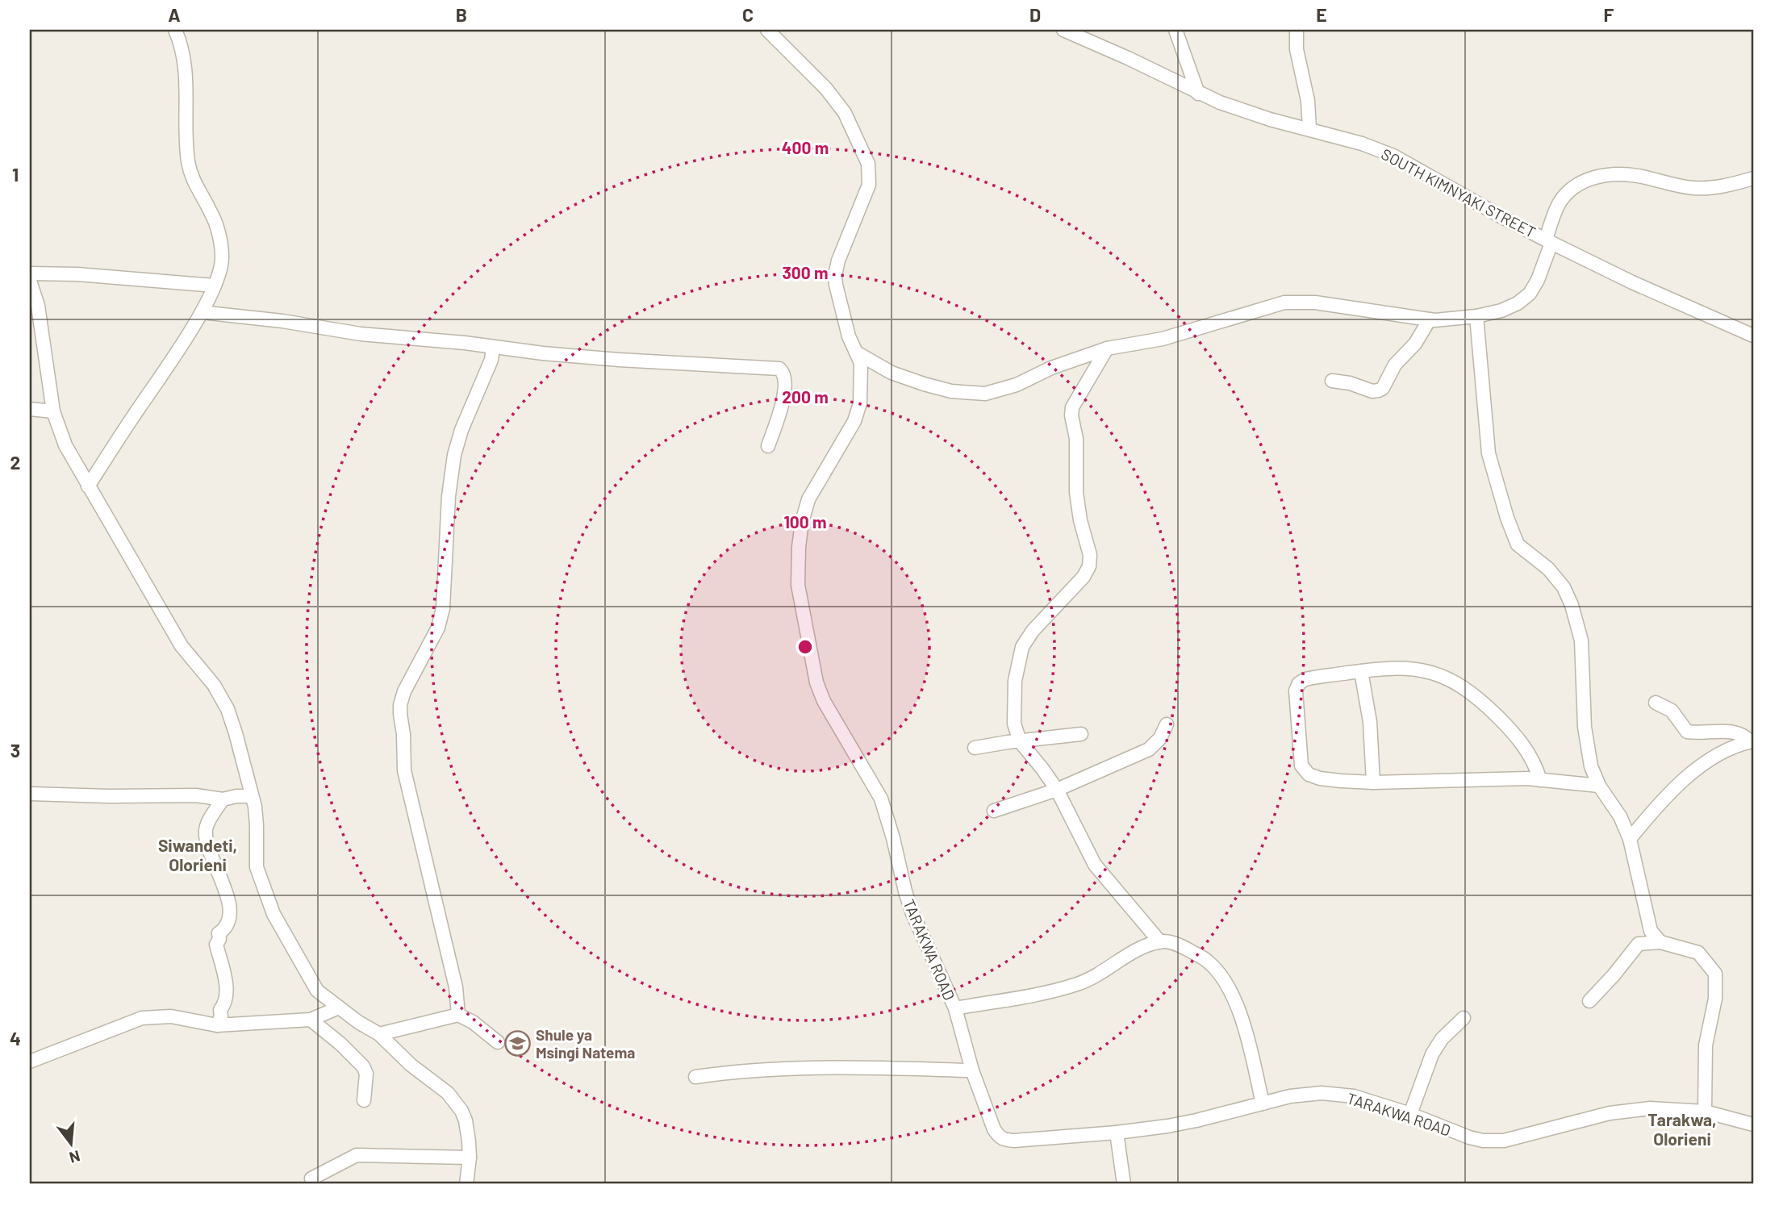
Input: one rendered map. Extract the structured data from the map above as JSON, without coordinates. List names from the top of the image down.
{
  "streets": {
    "street": ["SOUTH KIMNYAKI STREET", "TARAKWA ROAD"]
  },
  "districts": ["Siwandeti, Olorieni", "Tarakwa, Olorieni"],
  "places": {
    "school or university": ["Shule ya Msingi Natema"]
  },
  "north": "bottom",
  "grid": {
    "columns": [
      "A",
      "B",
      "C",
      "D",
      "E",
      "F"
    ],
    "rows": [
      "1",
      "2",
      "3",
      "4"
    ]
  },
  "rings": [
    "400 m",
    "300 m",
    "200 m",
    "100 m"
  ]
}
